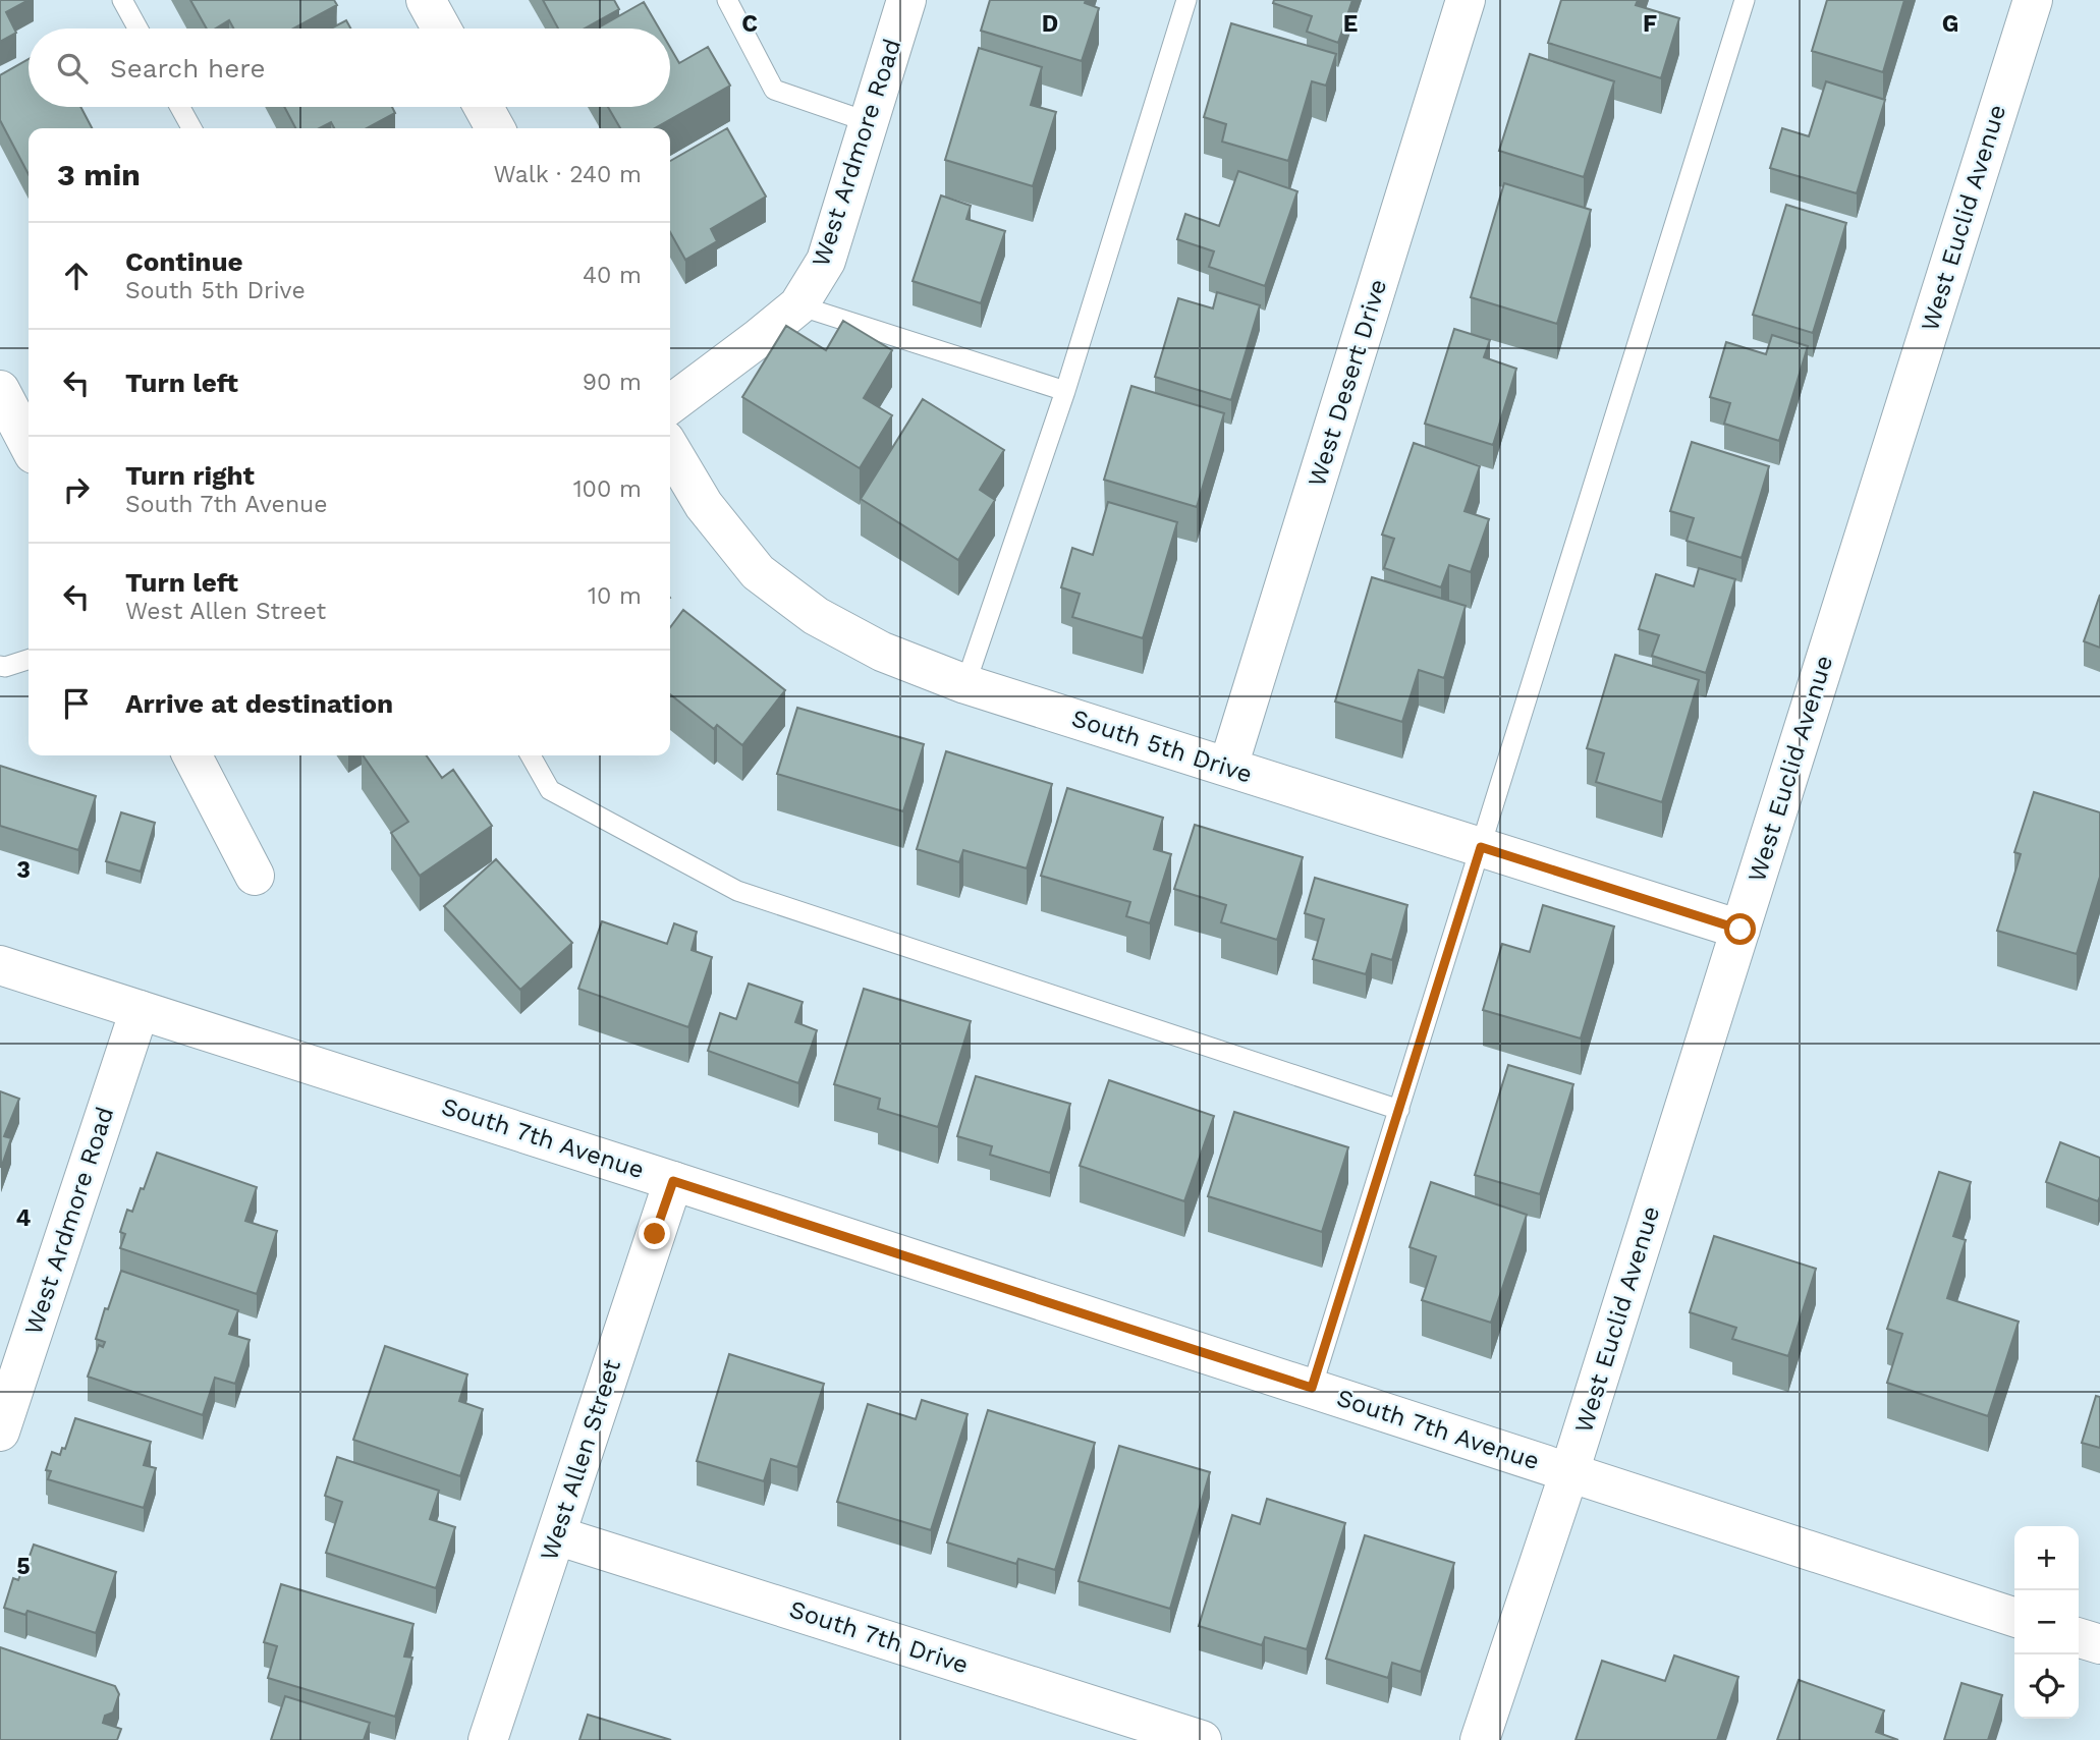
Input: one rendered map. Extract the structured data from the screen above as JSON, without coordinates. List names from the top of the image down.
{
  "streets": {
    "street": [
      "West Ardmore Road",
      "West Euclid Avenue",
      "West Desert Drive",
      "South 5th Drive",
      "South 7th Avenue",
      "West Allen Street",
      "South 7th Drive"
    ]
  },
  "crossings": [
    ["West Ardmore Road", "South 7th Avenue"],
    ["West Euclid Avenue", "South 5th Drive"],
    ["West Euclid Avenue", "South 7th Avenue"],
    ["West Desert Drive", "South 5th Drive"],
    ["South 7th Avenue", "West Allen Street"],
    ["West Allen Street", "South 7th Drive"]
  ],
  "page": {
    "search": "Search here",
    "heading": ["3 min", "Walk · 240 m"],
    "list": [
      ["Continue", "South 5th Drive", "40 m"],
      ["Turn left", "90 m"],
      ["Turn right", "South 7th Avenue", "100 m"],
      ["Turn left", "West Allen Street", "10 m"],
      "Arrive at destination"
    ],
    "map_buttons": ["+", "−"]
  },
  "grid": {
    "columns": [
      "C",
      "D",
      "E",
      "F",
      "G"
    ],
    "rows": ["3", "4", "5"]
  }
}
